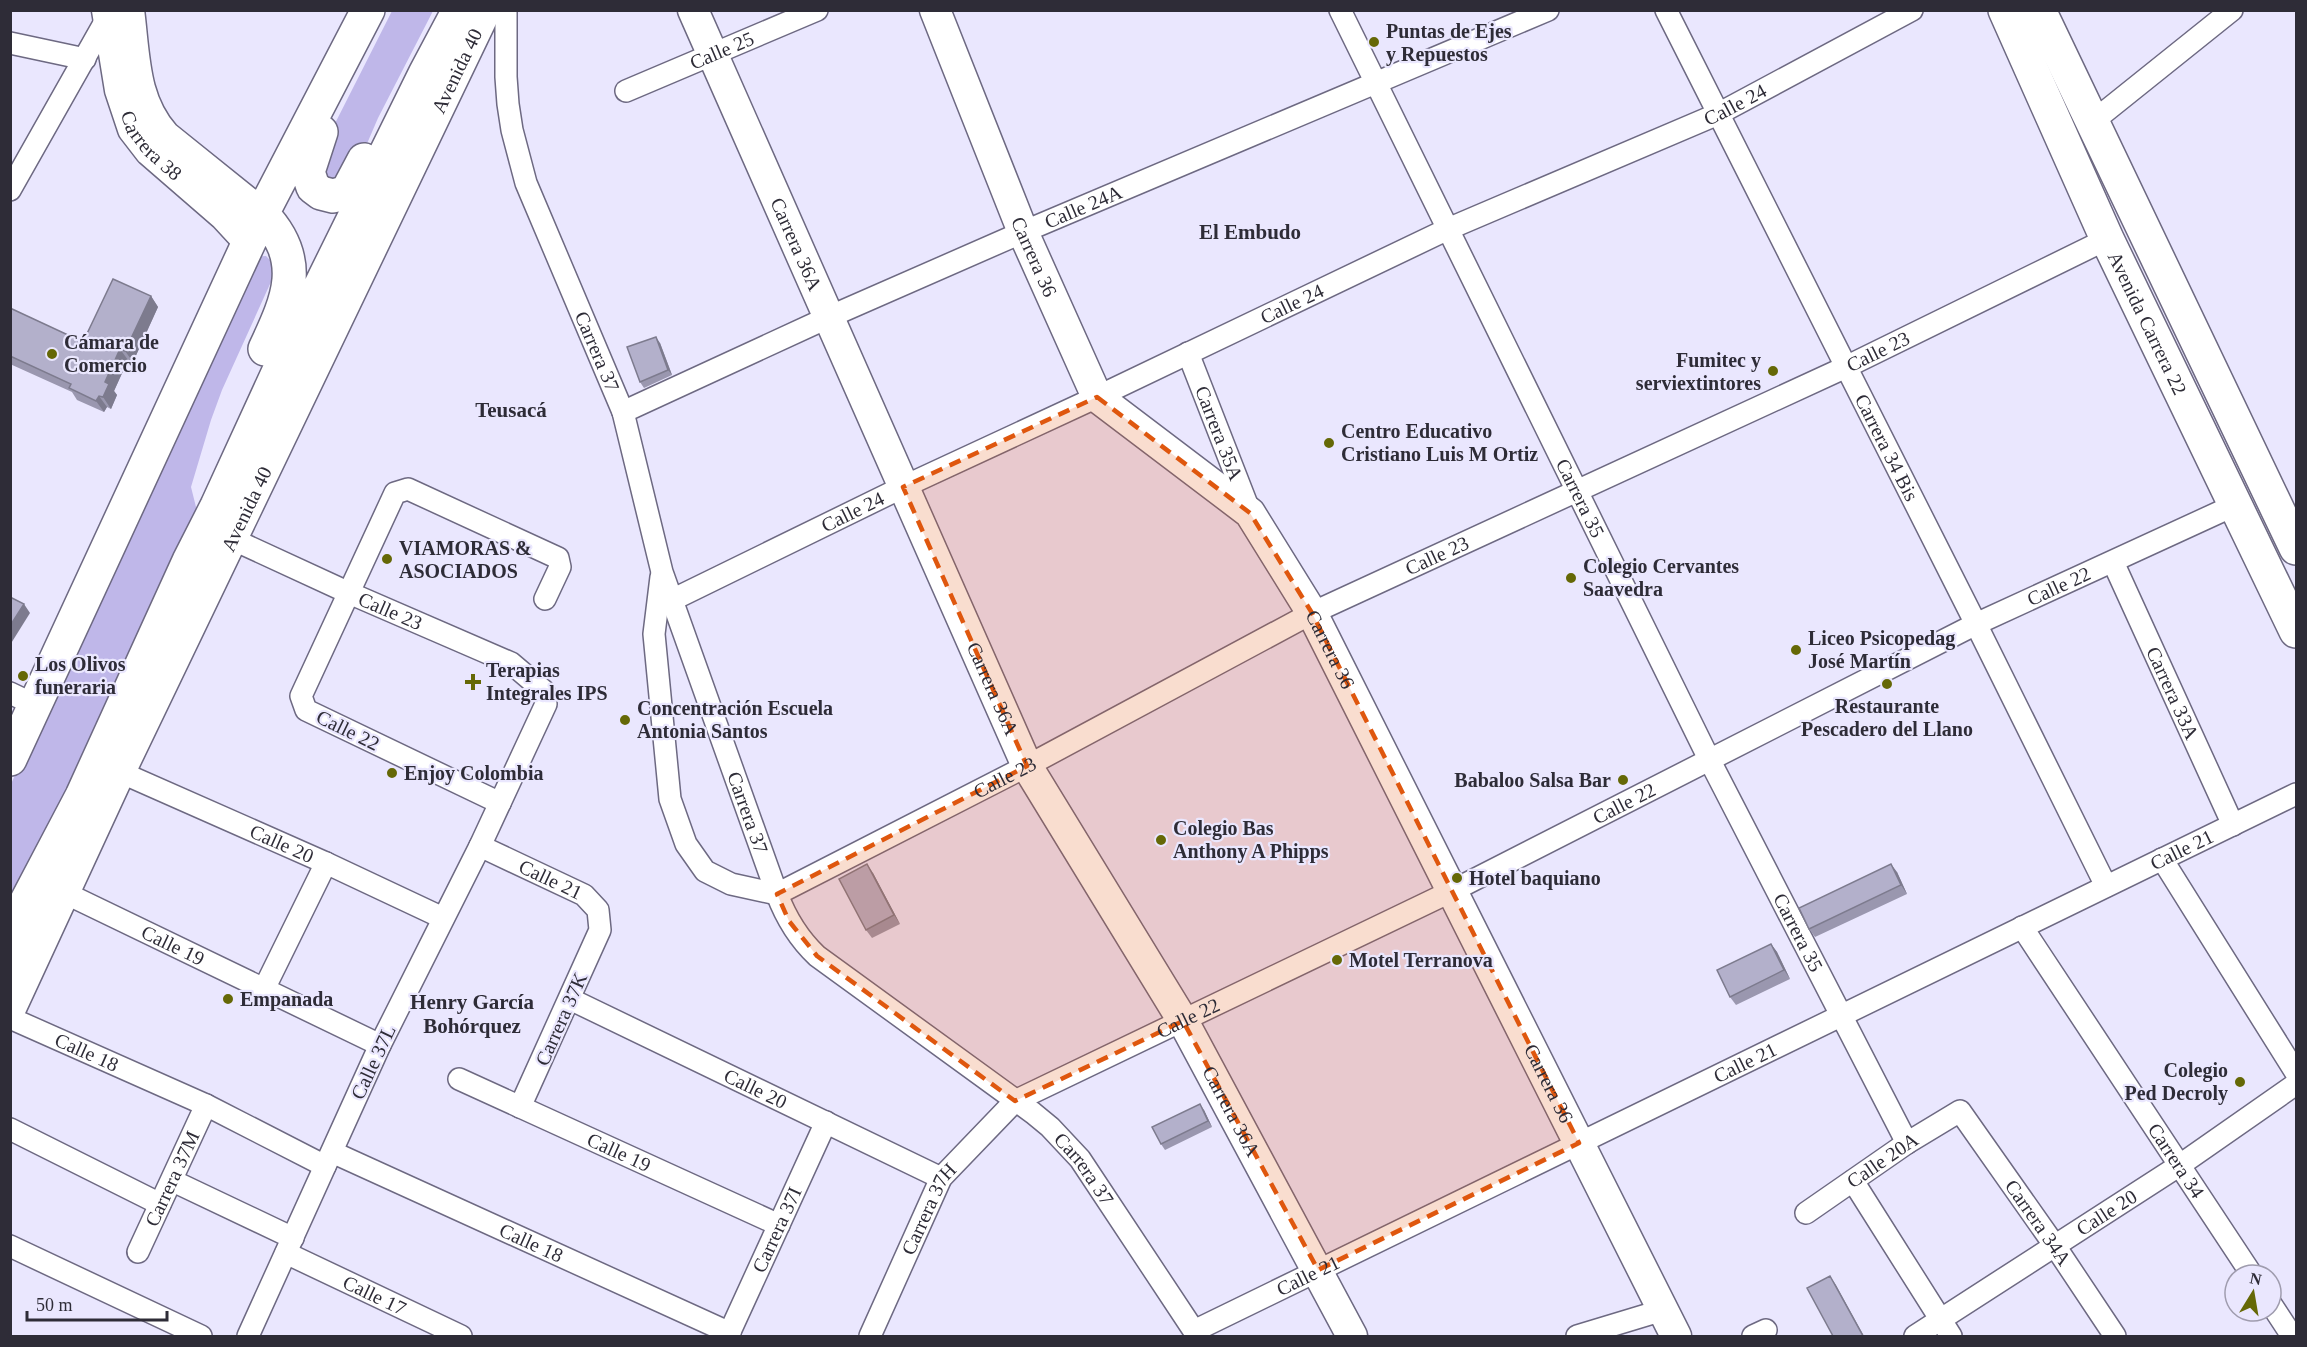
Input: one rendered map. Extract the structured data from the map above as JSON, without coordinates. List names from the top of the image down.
{
  "streets": {
    "main road": ["Avenida 40", "Avenida Carrera 22"],
    "street": [
      "Calle 25",
      "Calle 24",
      "Carrera 38",
      "Calle 24A",
      "Carrera 36A",
      "Carrera 36",
      "Calle 23",
      "Carrera 37",
      "Carrera 35A",
      "Carrera 34 Bis",
      "Carrera 35",
      "Calle 22",
      "Carrera 33A",
      "Calle 20",
      "Calle 21",
      "Calle 19",
      "Carrera 37K",
      "Calle 18",
      "Calle 37L",
      "Calle 20A",
      "Carrera 34",
      "Carrera 37M",
      "Carrera 37H",
      "Carrera 34A",
      "Carrera 37I",
      "Calle 17"
    ]
  },
  "crossings": [
    ["Calle 25", "Carrera 36A"],
    ["Avenida 40", "Calle 23"],
    ["Avenida 40", "Calle 20"],
    ["Avenida 40", "Calle 19"],
    ["Calle 24", "Carrera 36A"],
    ["Calle 24", "Carrera 36"],
    ["Calle 24", "Carrera 37"],
    ["Calle 24", "Carrera 35A"],
    ["Calle 24", "Carrera 34 Bis"],
    ["Calle 24", "Carrera 35"],
    ["Calle 24A", "Carrera 36A"],
    ["Calle 24A", "Carrera 36"],
    ["Calle 24A", "Carrera 37"],
    ["Calle 24A", "Carrera 35"],
    ["Carrera 36A", "Calle 23"],
    ["Carrera 36A", "Calle 22"],
    ["Carrera 36A", "Calle 21"],
    ["Carrera 36", "Calle 23"],
    ["Carrera 36", "Carrera 35A"],
    ["Carrera 36", "Calle 22"],
    ["Carrera 36", "Calle 21"],
    ["Avenida Carrera 22", "Calle 23"],
    ["Avenida Carrera 22", "Calle 22"],
    ["Calle 23", "Carrera 37"],
    ["Calle 23", "Carrera 34 Bis"],
    ["Calle 23", "Carrera 35"],
    ["Calle 23", "Calle 22"],
    ["Calle 23", "Calle 37L"],
    ["Carrera 37", "Calle 22"],
    ["Carrera 37", "Calle 21"],
    ["Carrera 37", "Carrera 37H"],
    ["Carrera 34 Bis", "Calle 22"],
    ["Carrera 34 Bis", "Calle 21"],
    ["Carrera 35", "Calle 22"],
    ["Carrera 35", "Calle 21"],
    ["Carrera 35", "Calle 20A"],
    ["Calle 22", "Carrera 33A"],
    ["Calle 22", "Calle 37L"],
    ["Calle 22", "Carrera 37H"],
    ["Carrera 33A", "Calle 21"],
    ["Calle 20", "Carrera 37K"],
    ["Calle 20", "Calle 37L"],
    ["Calle 20", "Carrera 34"],
    ["Calle 20", "Carrera 37H"],
    ["Calle 20", "Carrera 34A"],
    ["Calle 20", "Carrera 37I"],
    ["Calle 21", "Carrera 37K"],
    ["Calle 21", "Calle 37L"],
    ["Calle 21", "Carrera 34"],
    ["Calle 19", "Carrera 37K"],
    ["Calle 19", "Calle 37L"],
    ["Calle 19", "Carrera 37I"],
    ["Calle 18", "Calle 37L"],
    ["Calle 18", "Carrera 37M"],
    ["Calle 18", "Carrera 37I"],
    ["Calle 37L", "Calle 17"],
    ["Calle 20A", "Carrera 34A"],
    ["Carrera 37M", "Calle 17"]
  ],
  "districts": ["El Embudo", "Teusacá", "Henry García Bohórquez"],
  "places": {
    "other": [
      "Puntas de Ejes y Repuestos",
      "Cámara de Comercio",
      "Fumitec y serviextintores",
      "Centro Educativo Cristiano Luis M Ortiz",
      "VIAMORAS & ASOCIADOS",
      "Colegio Cervantes Saavedra",
      "Liceo Psicopedag José Martín",
      "Los Olivos funeraria",
      "Restaurante Pescadero del Llano",
      "Concentración Escuela Antonia Santos",
      "Enjoy Colombia",
      "Babaloo Salsa Bar",
      "Colegio Bas Anthony A Phipps",
      "Hotel baquiano",
      "Motel Terranova",
      "Empanada",
      "Colegio Ped Decroly"
    ],
    "health": ["Terapias Integrales IPS"]
  },
  "scale_bar": "50 m",
  "north": "top"
}
